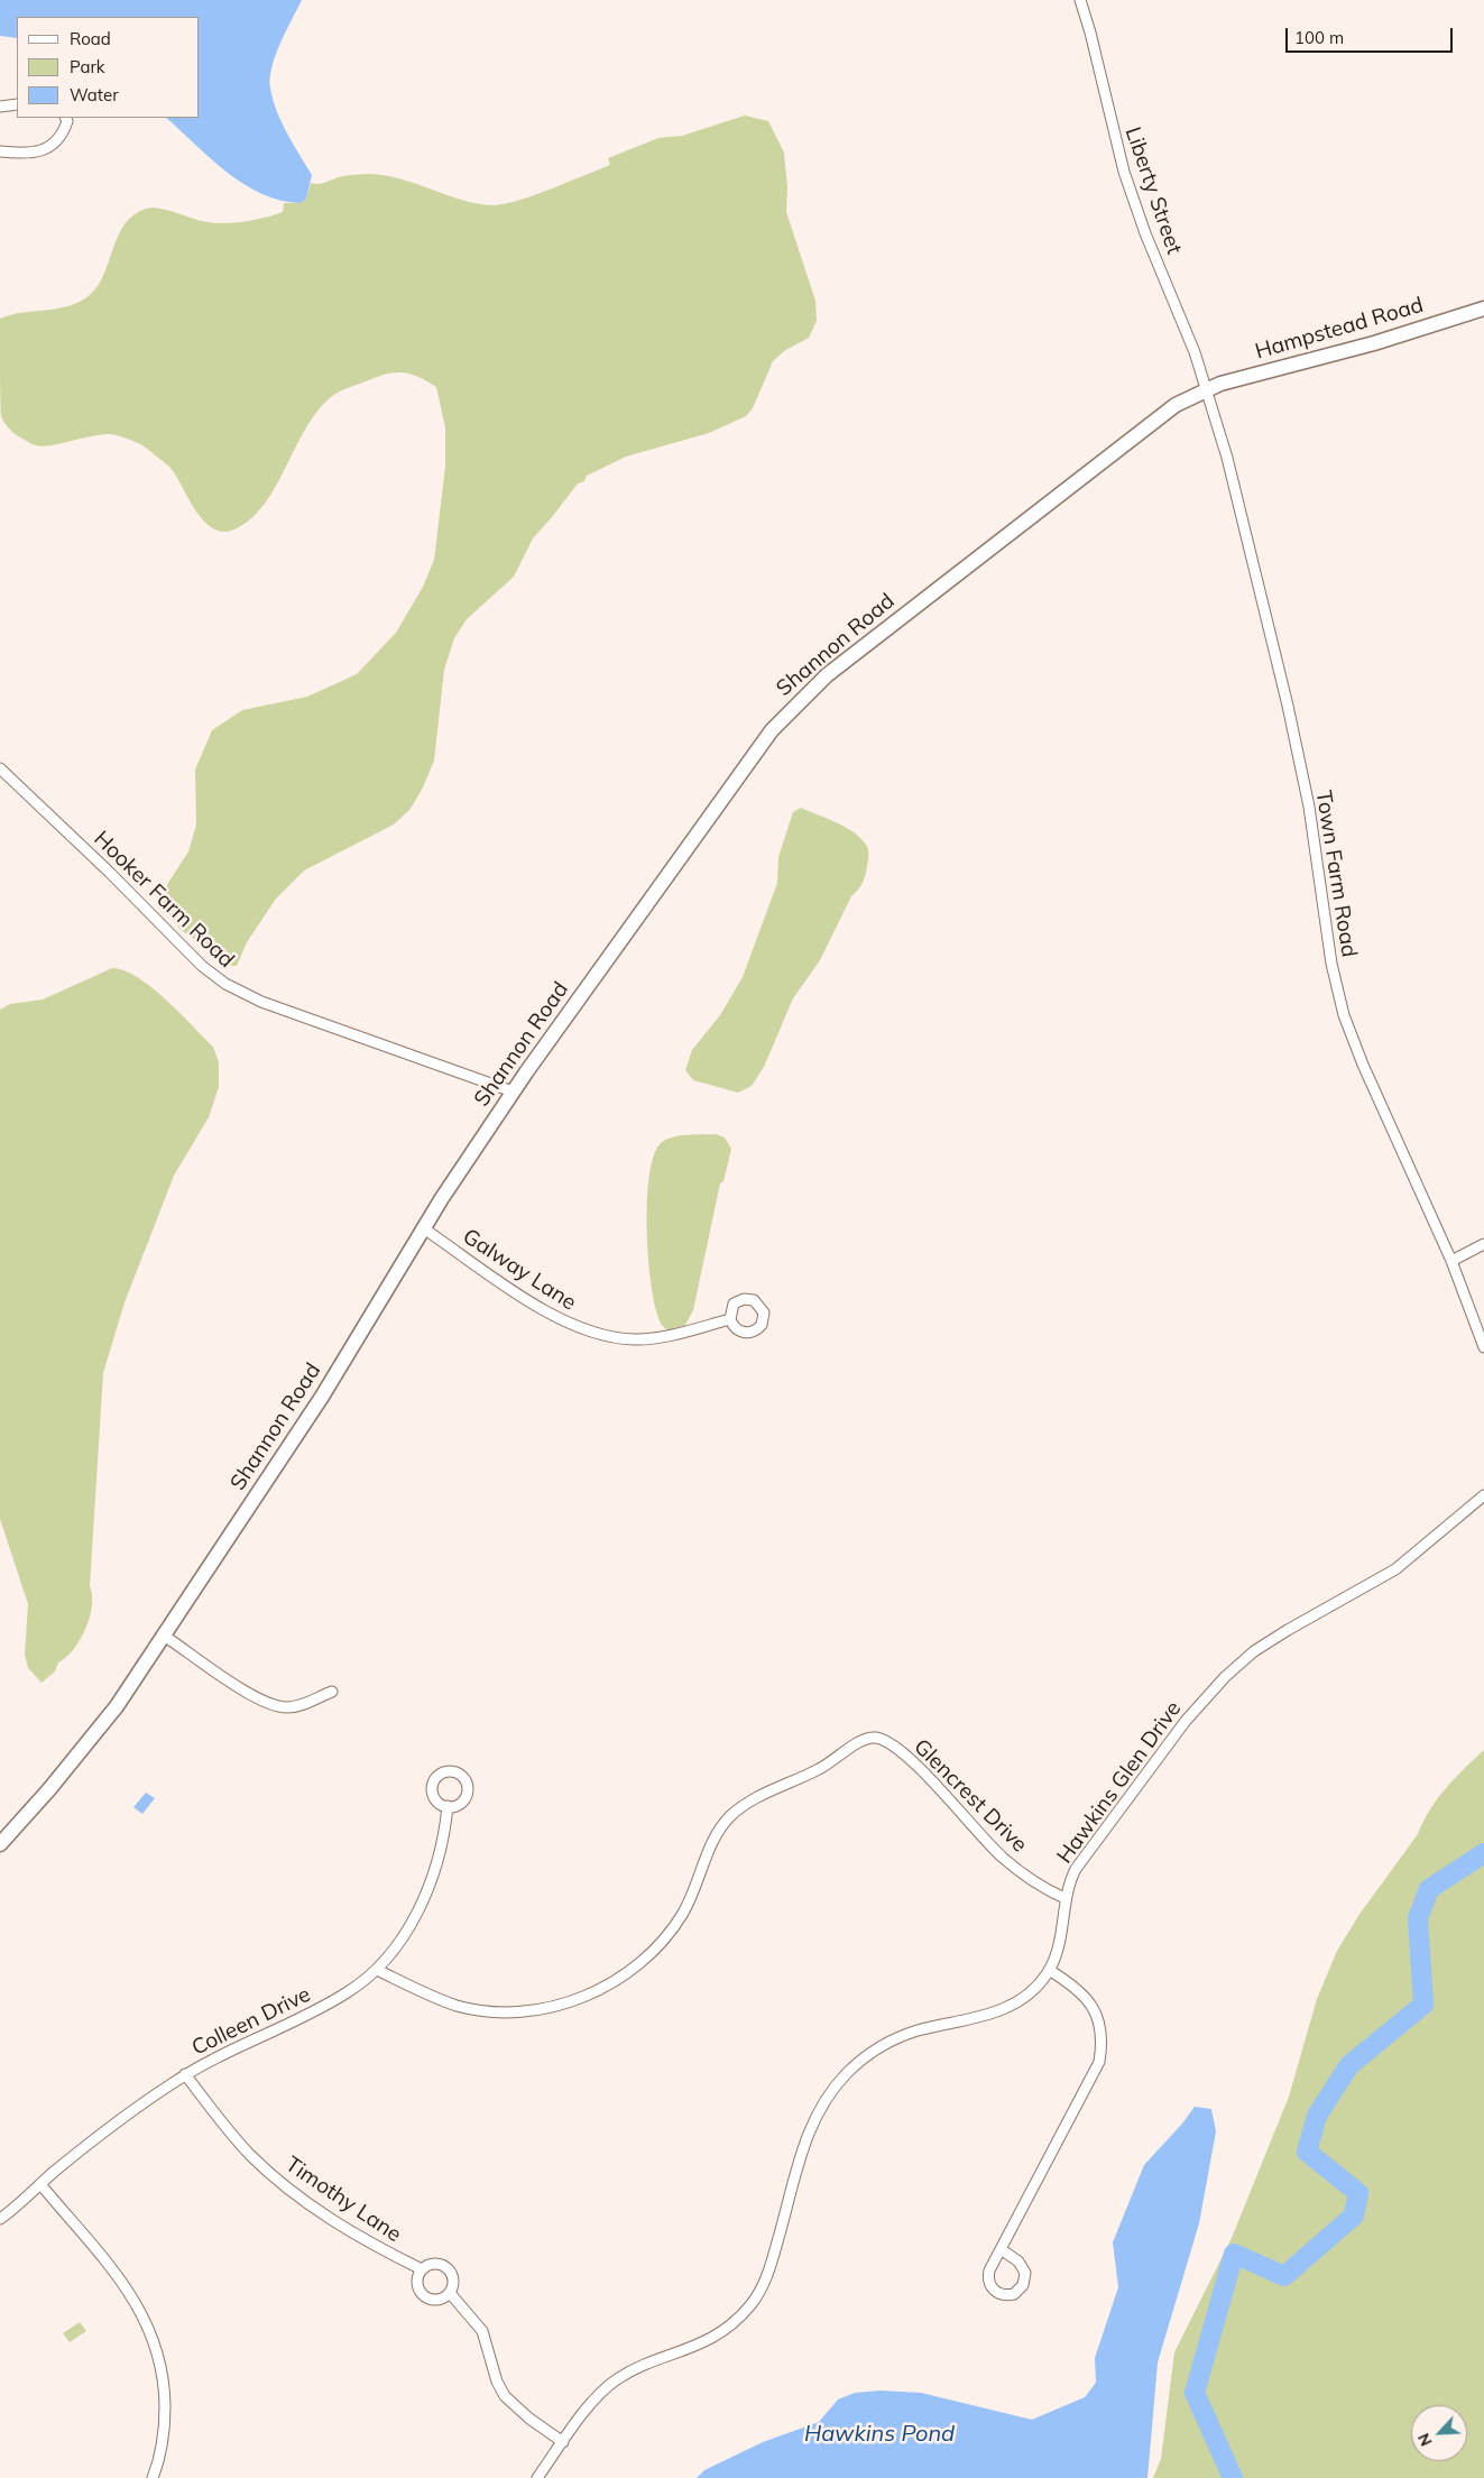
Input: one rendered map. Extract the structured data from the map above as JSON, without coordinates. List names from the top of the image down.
{
  "streets": {
    "street": [
      "Liberty Street",
      "Hampstead Road",
      "Shannon Road",
      "Town Farm Road",
      "Hooker Farm Road",
      "Galway Lane",
      "Hawkins Glen Drive",
      "Glencrest Drive",
      "Colleen Drive",
      "Timothy Lane"
    ]
  },
  "crossings": [
    ["Liberty Street", "Hampstead Road"],
    ["Liberty Street", "Shannon Road"],
    ["Liberty Street", "Town Farm Road"],
    ["Hampstead Road", "Shannon Road"],
    ["Hampstead Road", "Town Farm Road"],
    ["Shannon Road", "Town Farm Road"],
    ["Shannon Road", "Hooker Farm Road"],
    ["Shannon Road", "Galway Lane"],
    ["Hawkins Glen Drive", "Glencrest Drive"],
    ["Glencrest Drive", "Colleen Drive"],
    ["Colleen Drive", "Timothy Lane"]
  ],
  "water": ["Hawkins Pond"],
  "legend": ["Road", "Park", "Water"],
  "scale_bar": "100 m",
  "north": "bottom left"
}
